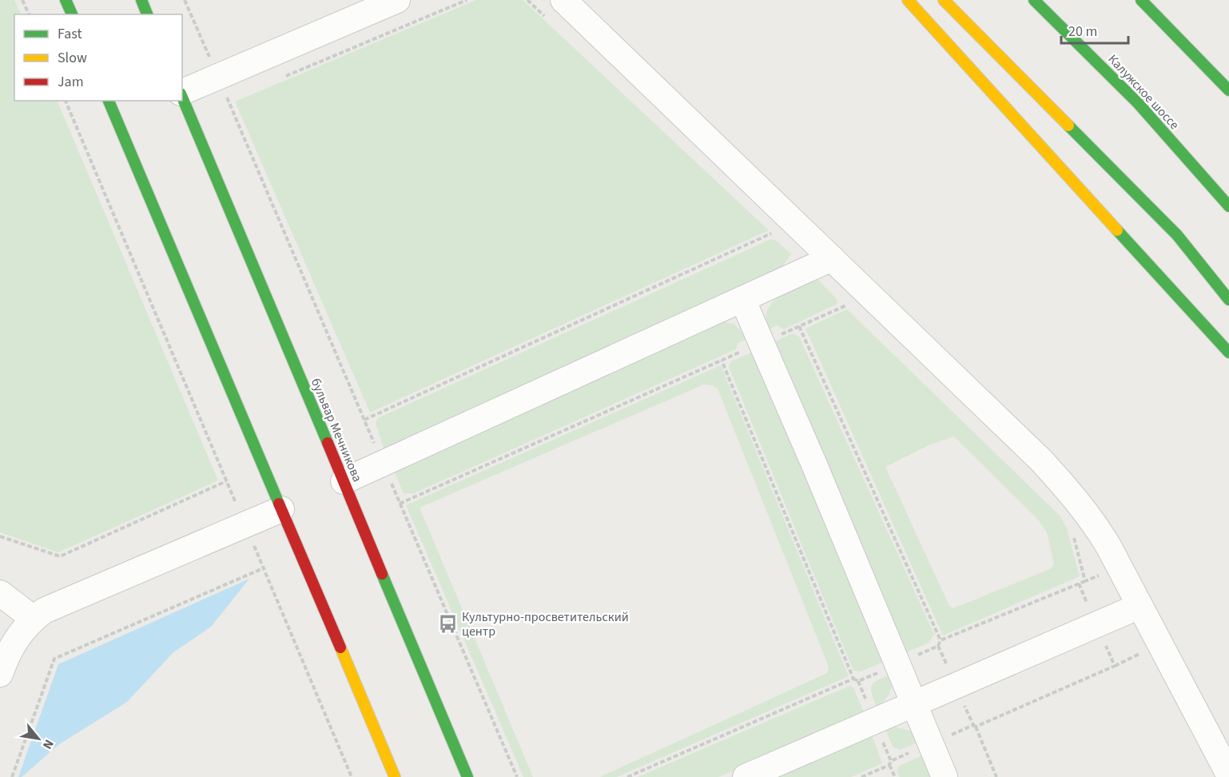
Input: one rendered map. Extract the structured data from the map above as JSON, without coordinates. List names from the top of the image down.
{
  "streets": {
    "main road": ["Калужское шоссе", "бульвар Мечникова"]
  },
  "places": {
    "bus stop": ["Культурно-просветительский центр"]
  },
  "legend": ["Fast", "Slow", "Jam"],
  "scale_bar": "20 m",
  "north": "bottom right"
}
